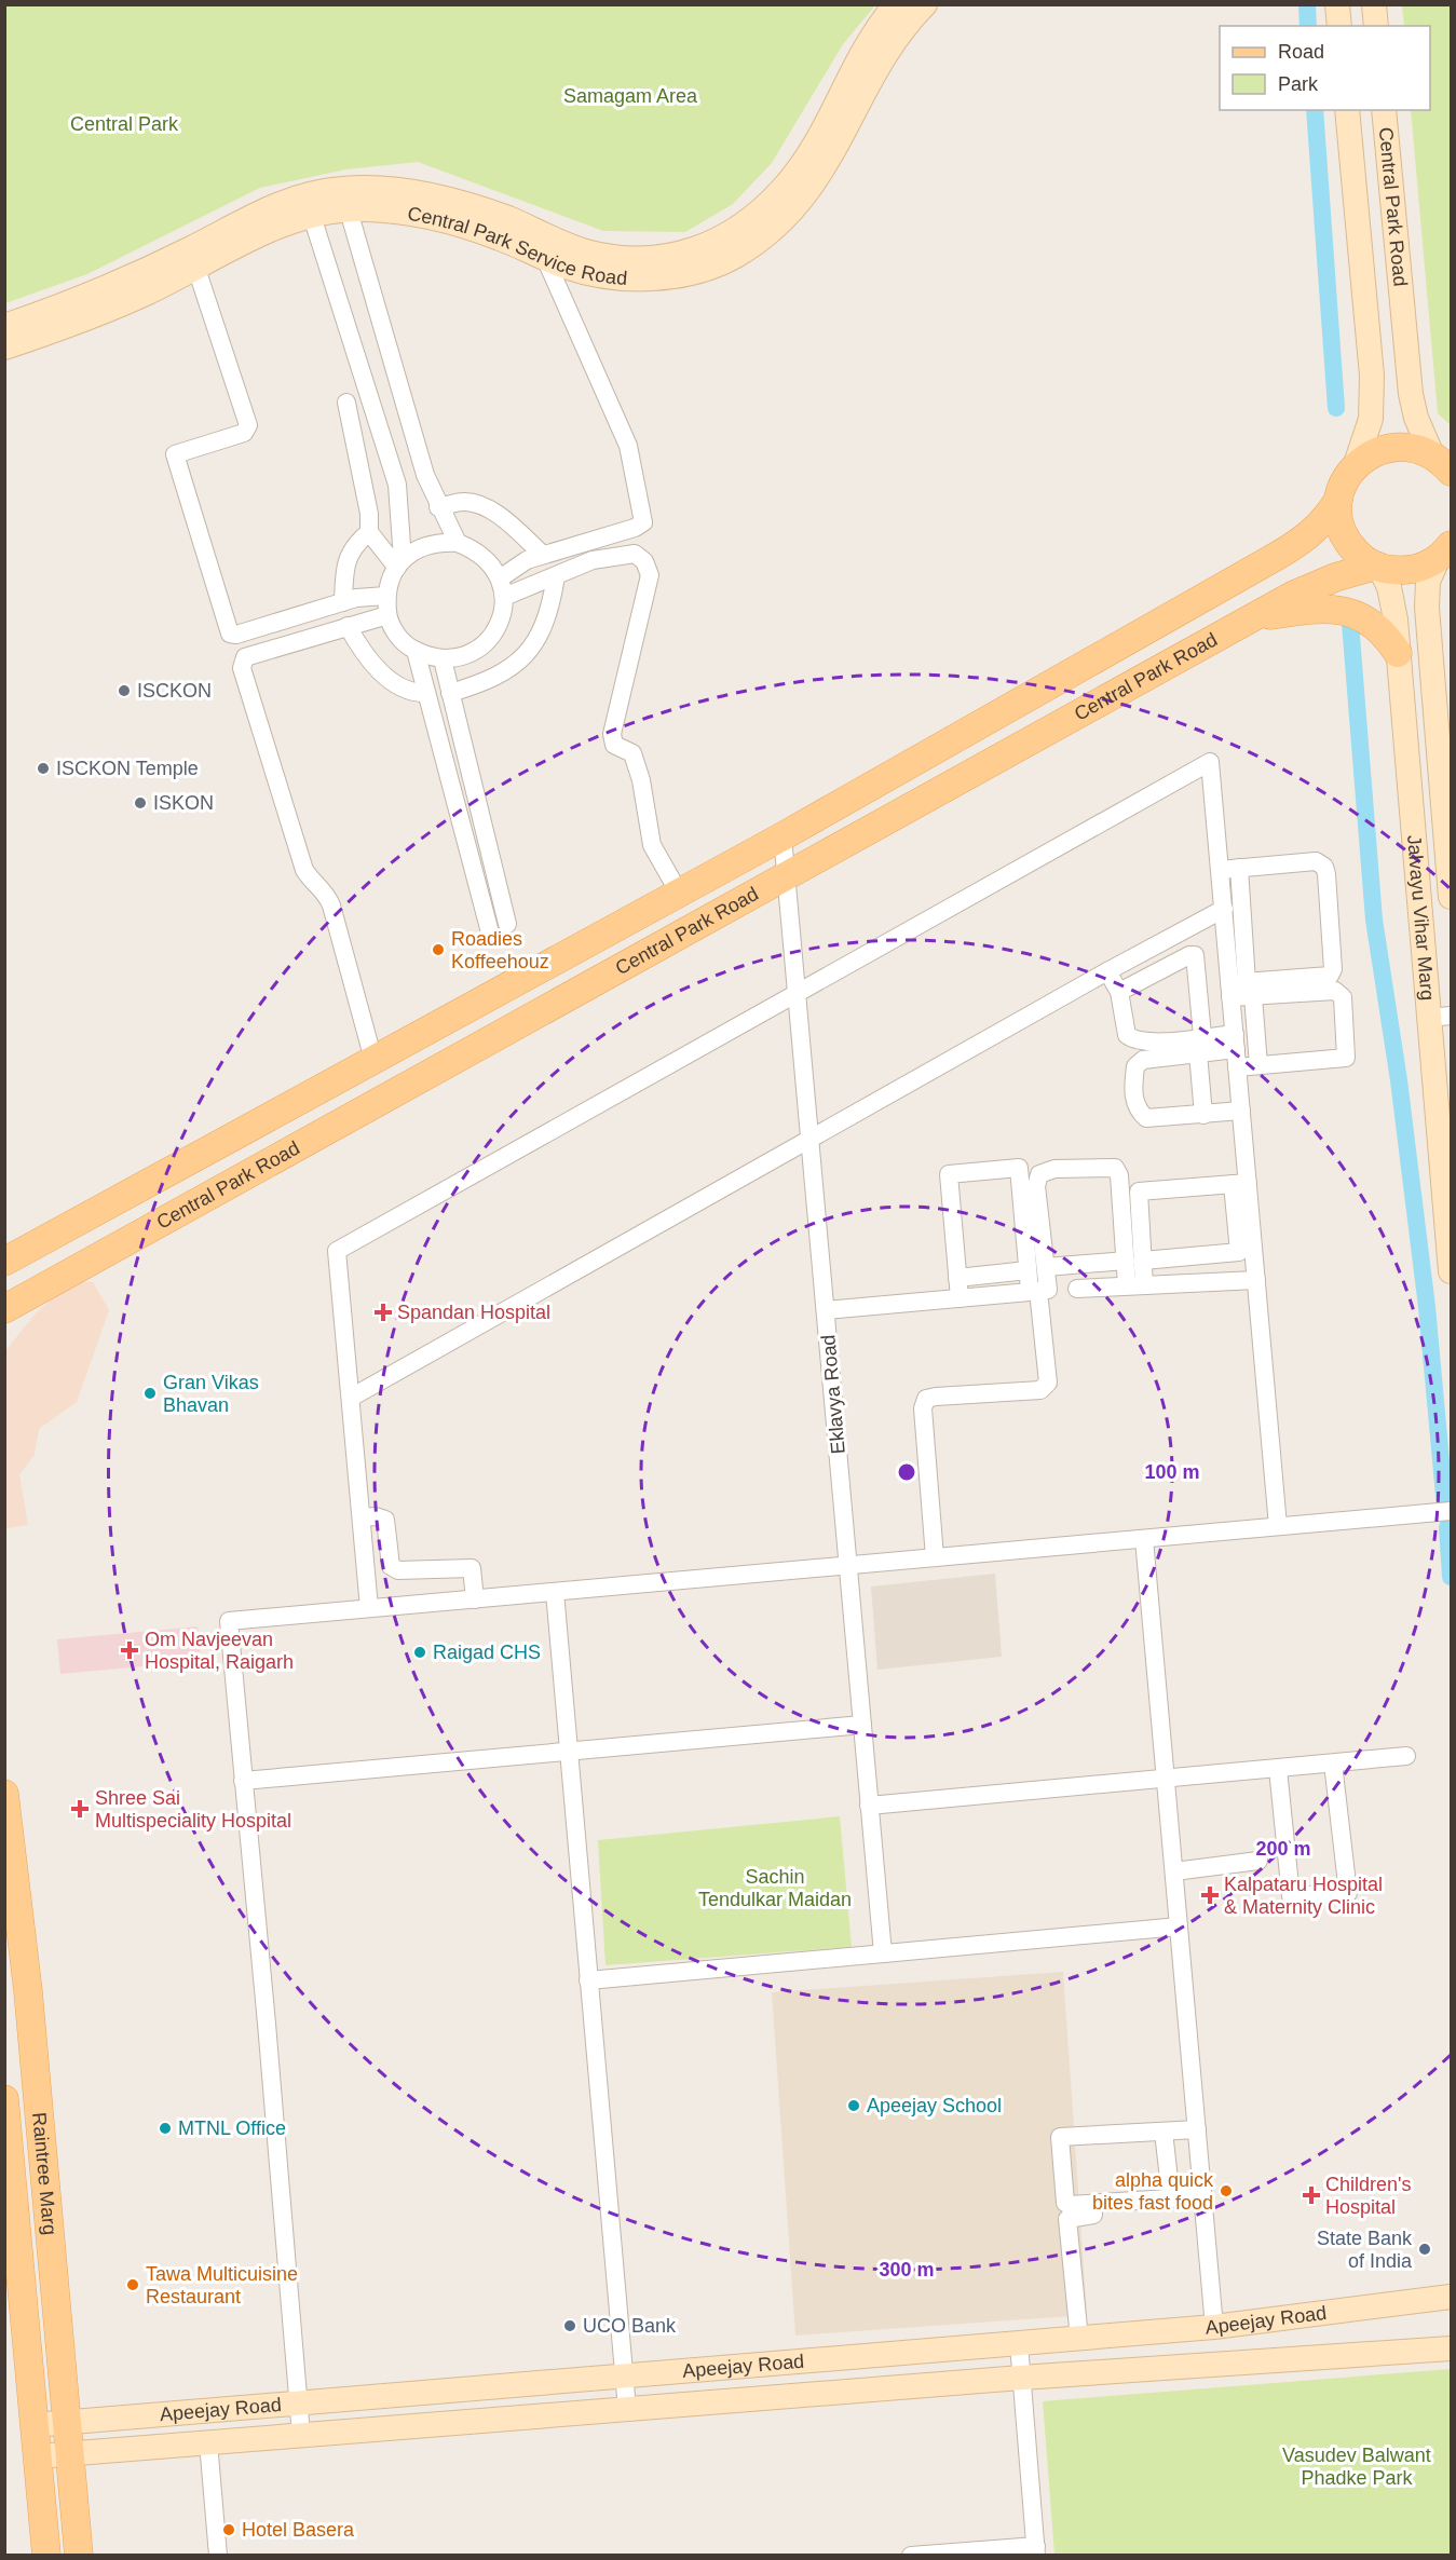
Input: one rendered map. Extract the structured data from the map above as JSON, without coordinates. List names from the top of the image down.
{
  "streets": {
    "main road": [
      "Central Park Road",
      "Central Park Service Road",
      "Jalvayu Vihar Marg",
      "Raintree Marg",
      "Apeejay Road"
    ],
    "street": ["Eklavya Road"]
  },
  "crossings": [
    ["Central Park Road", "Jalvayu Vihar Marg"],
    ["Central Park Road", "Eklavya Road"],
    ["Raintree Marg", "Apeejay Road"]
  ],
  "parks": [
    "Samagam Area",
    "Central Park",
    "Sachin Tendulkar Maidan",
    "Vasudev Balwant Phadke Park"
  ],
  "places": {
    "other": [
      "ISCKON",
      "ISCKON Temple",
      "ISKON",
      "Roadies Koffeehouz",
      "Gran Vikas Bhavan",
      "Raigad CHS",
      "Apeejay School",
      "MTNL Office",
      "alpha quick bites fast food",
      "State Bank of India",
      "Tawa Multicuisine Restaurant",
      "UCO Bank",
      "Hotel Basera"
    ],
    "health": [
      "Spandan Hospital",
      "Om Navjeevan Hospital, Raigarh",
      "Shree Sai Multispeciality Hospital",
      "Kalpataru Hospital & Maternity Clinic",
      "Children's Hospital"
    ]
  },
  "legend": ["Road", "Park"],
  "rings": ["100 m", "200 m", "300 m"]
}
